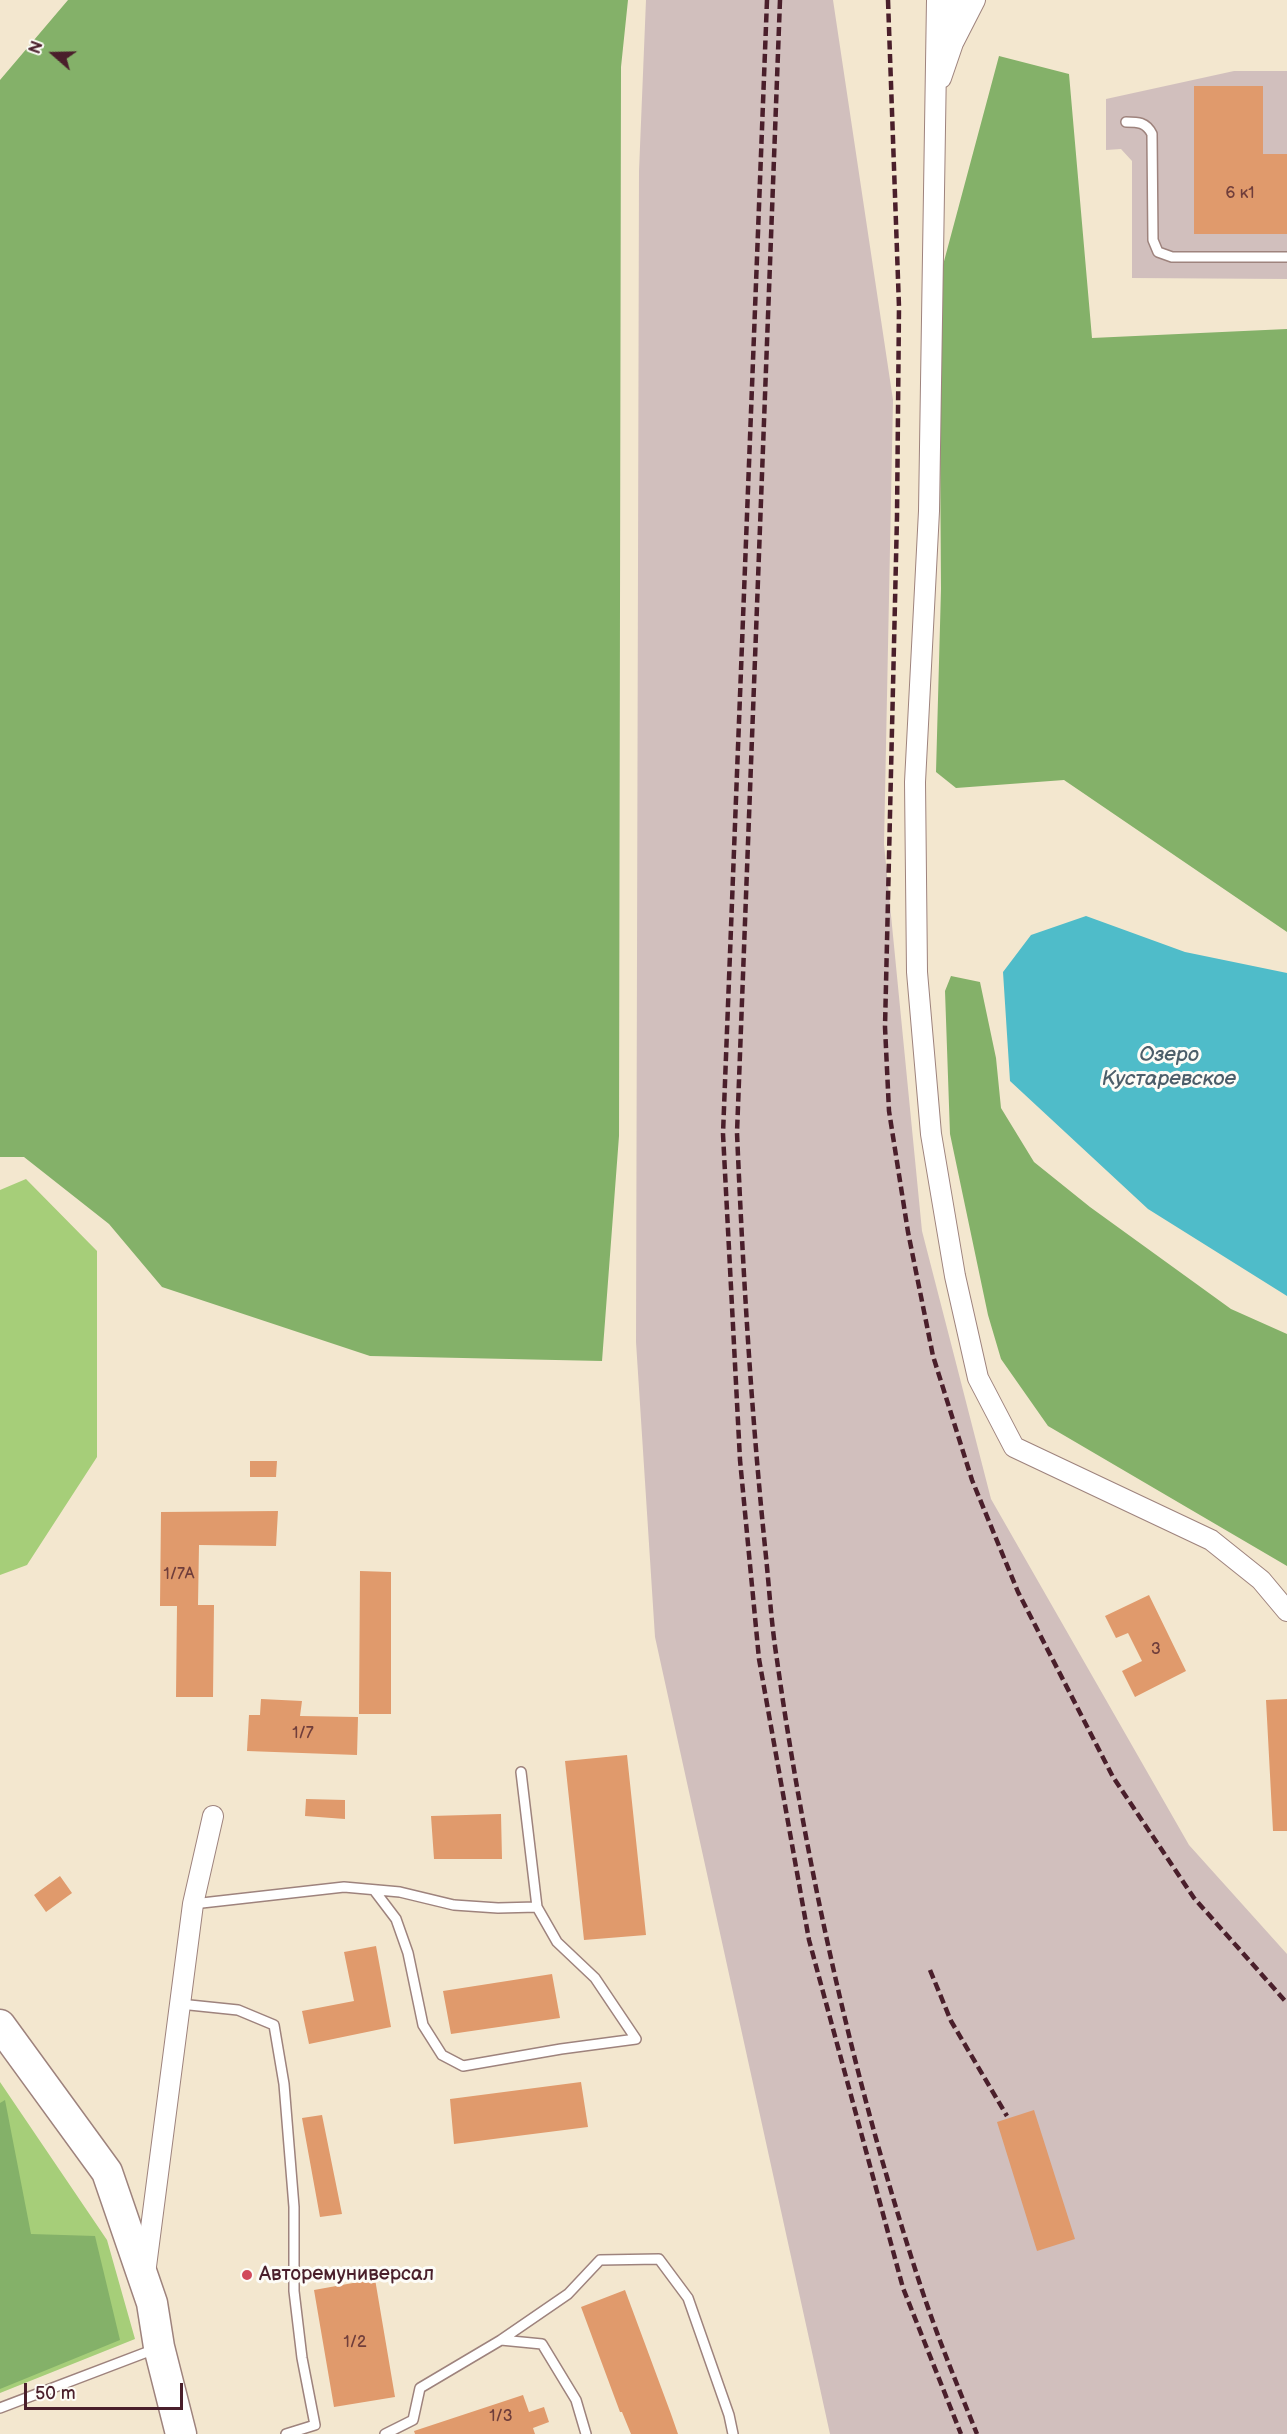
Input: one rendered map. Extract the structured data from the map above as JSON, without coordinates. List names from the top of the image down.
{
  "water": ["Озеро Кустаревское"],
  "places": ["Авторемуниверсал"],
  "house_numbers": [
    "6 к1",
    "1/7А",
    "3",
    "1/7",
    "1/2",
    "1/3"
  ],
  "scale_bar": "50 m",
  "north": "left"
}
